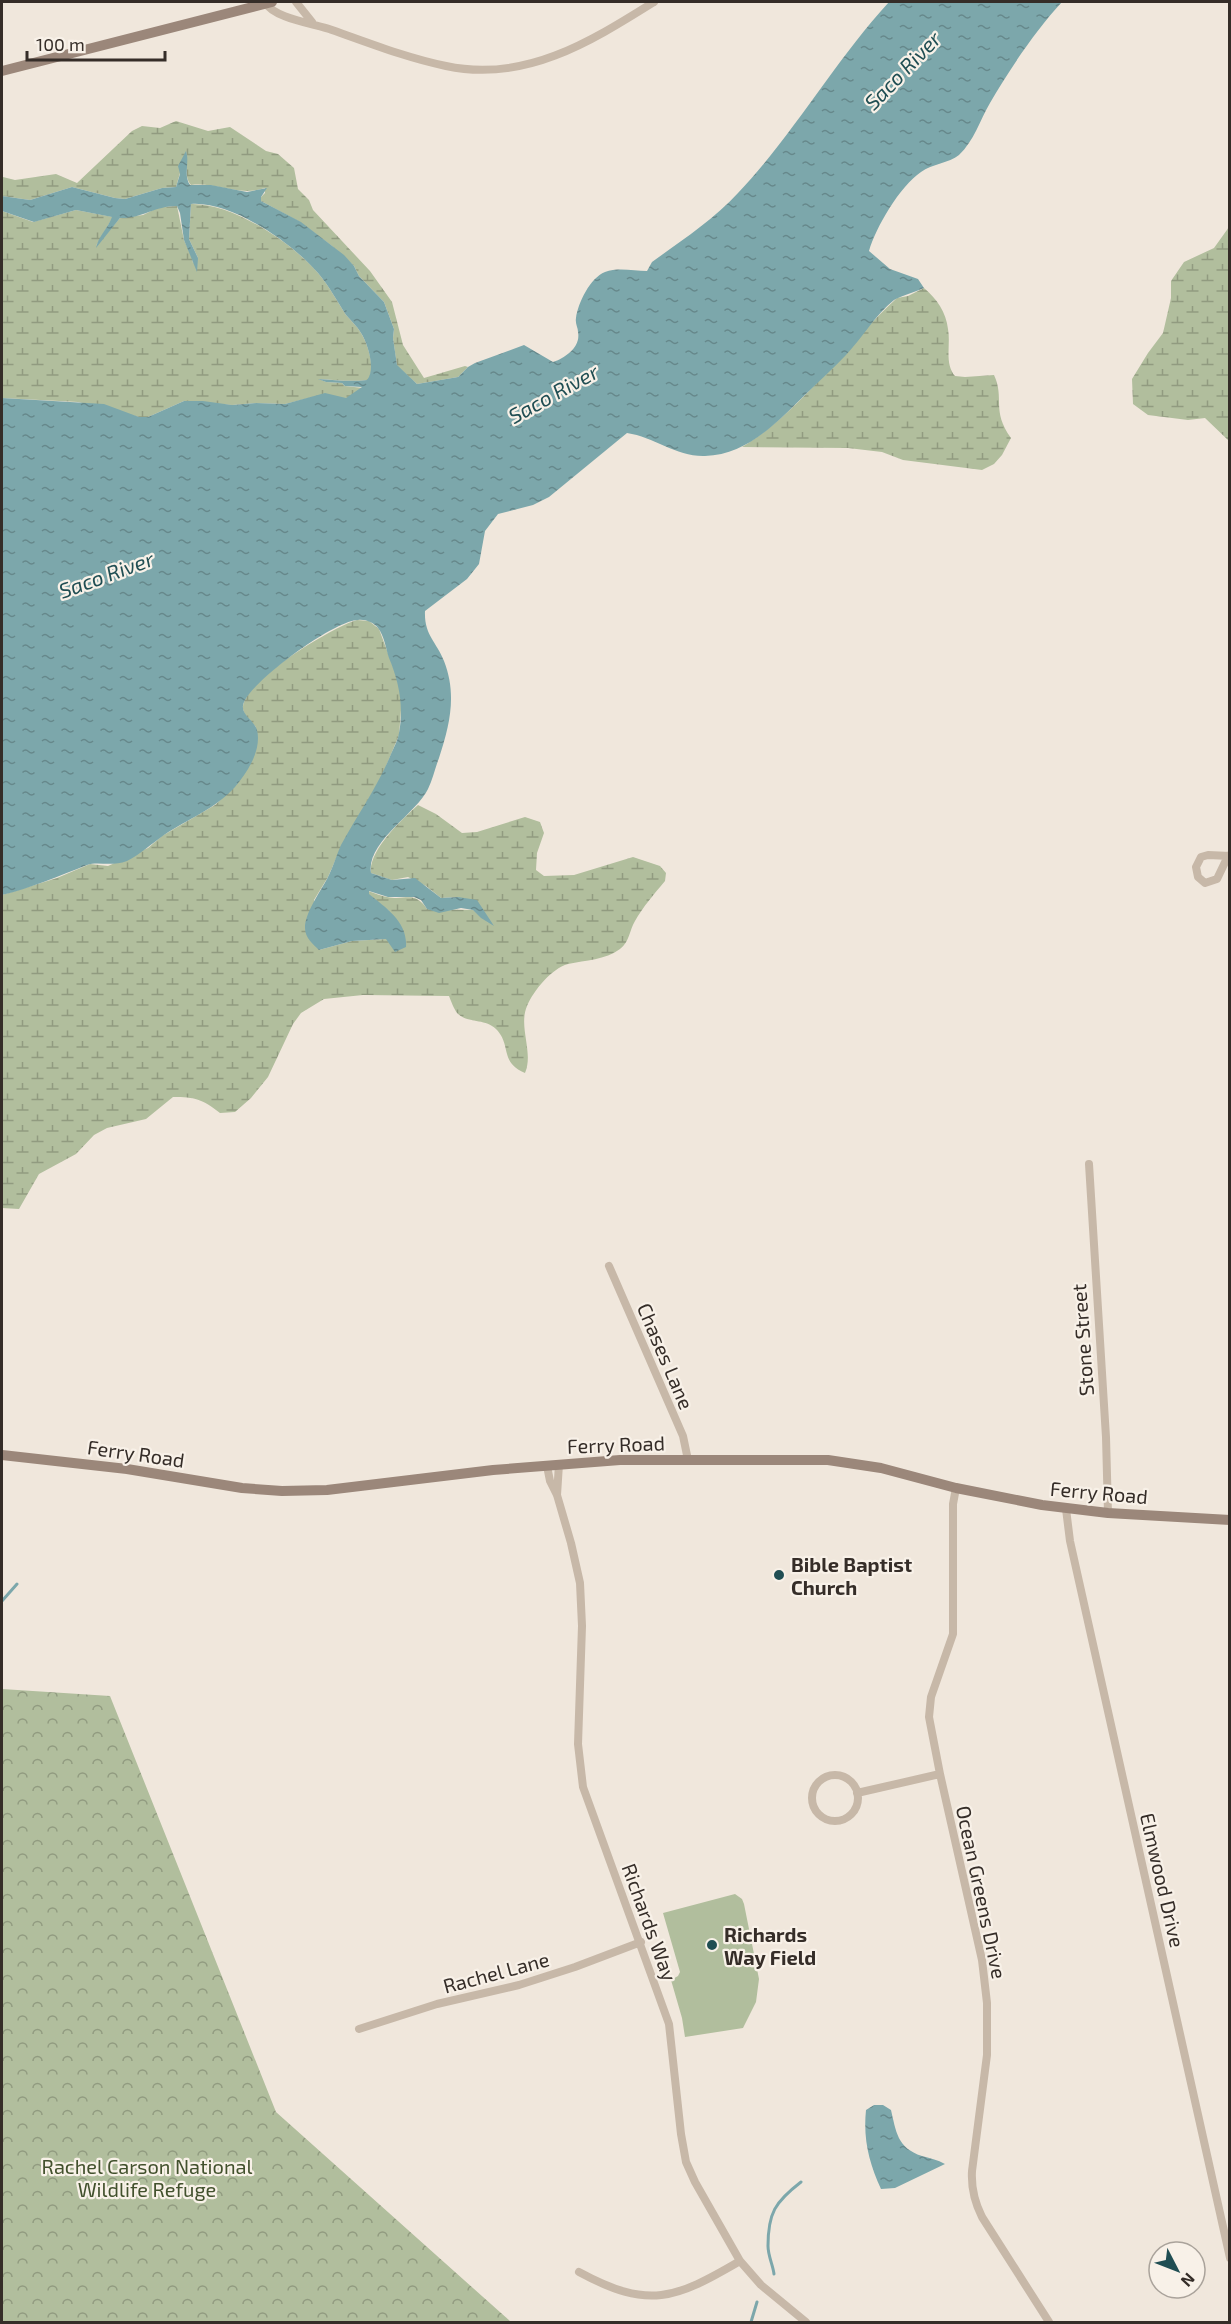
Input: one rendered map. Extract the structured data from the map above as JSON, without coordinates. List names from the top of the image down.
{
  "streets": {
    "main road": ["Ferry Road"],
    "street": [
      "Stone Street",
      "Chases Lane",
      "Elmwood Drive",
      "Ocean Greens Drive",
      "Richards Way",
      "Rachel Lane"
    ]
  },
  "crossings": [
    ["Stone Street", "Ferry Road"],
    ["Chases Lane", "Ferry Road"],
    ["Ferry Road", "Elmwood Drive"],
    ["Ferry Road", "Ocean Greens Drive"],
    ["Ferry Road", "Richards Way"],
    ["Richards Way", "Rachel Lane"]
  ],
  "water": ["Saco River"],
  "parks": ["Rachel Carson National Wildlife Refuge"],
  "places": ["Bible Baptist Church", "Richards Way Field"],
  "scale_bar": "100 m",
  "north": "bottom right"
}
